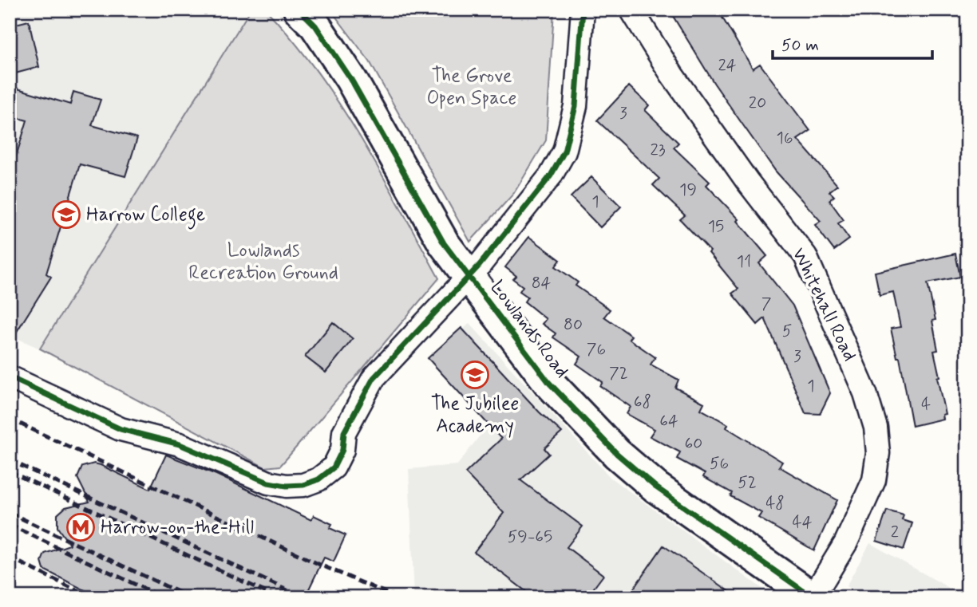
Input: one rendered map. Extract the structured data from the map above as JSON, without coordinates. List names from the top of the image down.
{
  "streets": {
    "main road": ["Lowlands Road"],
    "street": ["Whitehall Road"]
  },
  "crossings": [
    ["Whitehall Road", "Lowlands Road"]
  ],
  "parks": ["The Grove Open Space", "Lowlands Recreation Ground"],
  "places": {
    "school or university": ["Harrow College", "The Jubilee Academy"],
    "metro station": ["Harrow-on-the-Hill"]
  },
  "house_numbers": [
    "24",
    "20",
    "3",
    "16",
    "23",
    "19",
    "1",
    "15",
    "11",
    "84",
    "7",
    "80",
    "5",
    "76",
    "3",
    "72",
    "1",
    "68",
    "4",
    "64",
    "60",
    "56",
    "52",
    "48",
    "44",
    "2",
    "59-65"
  ],
  "scale_bar": "50 m"
}
